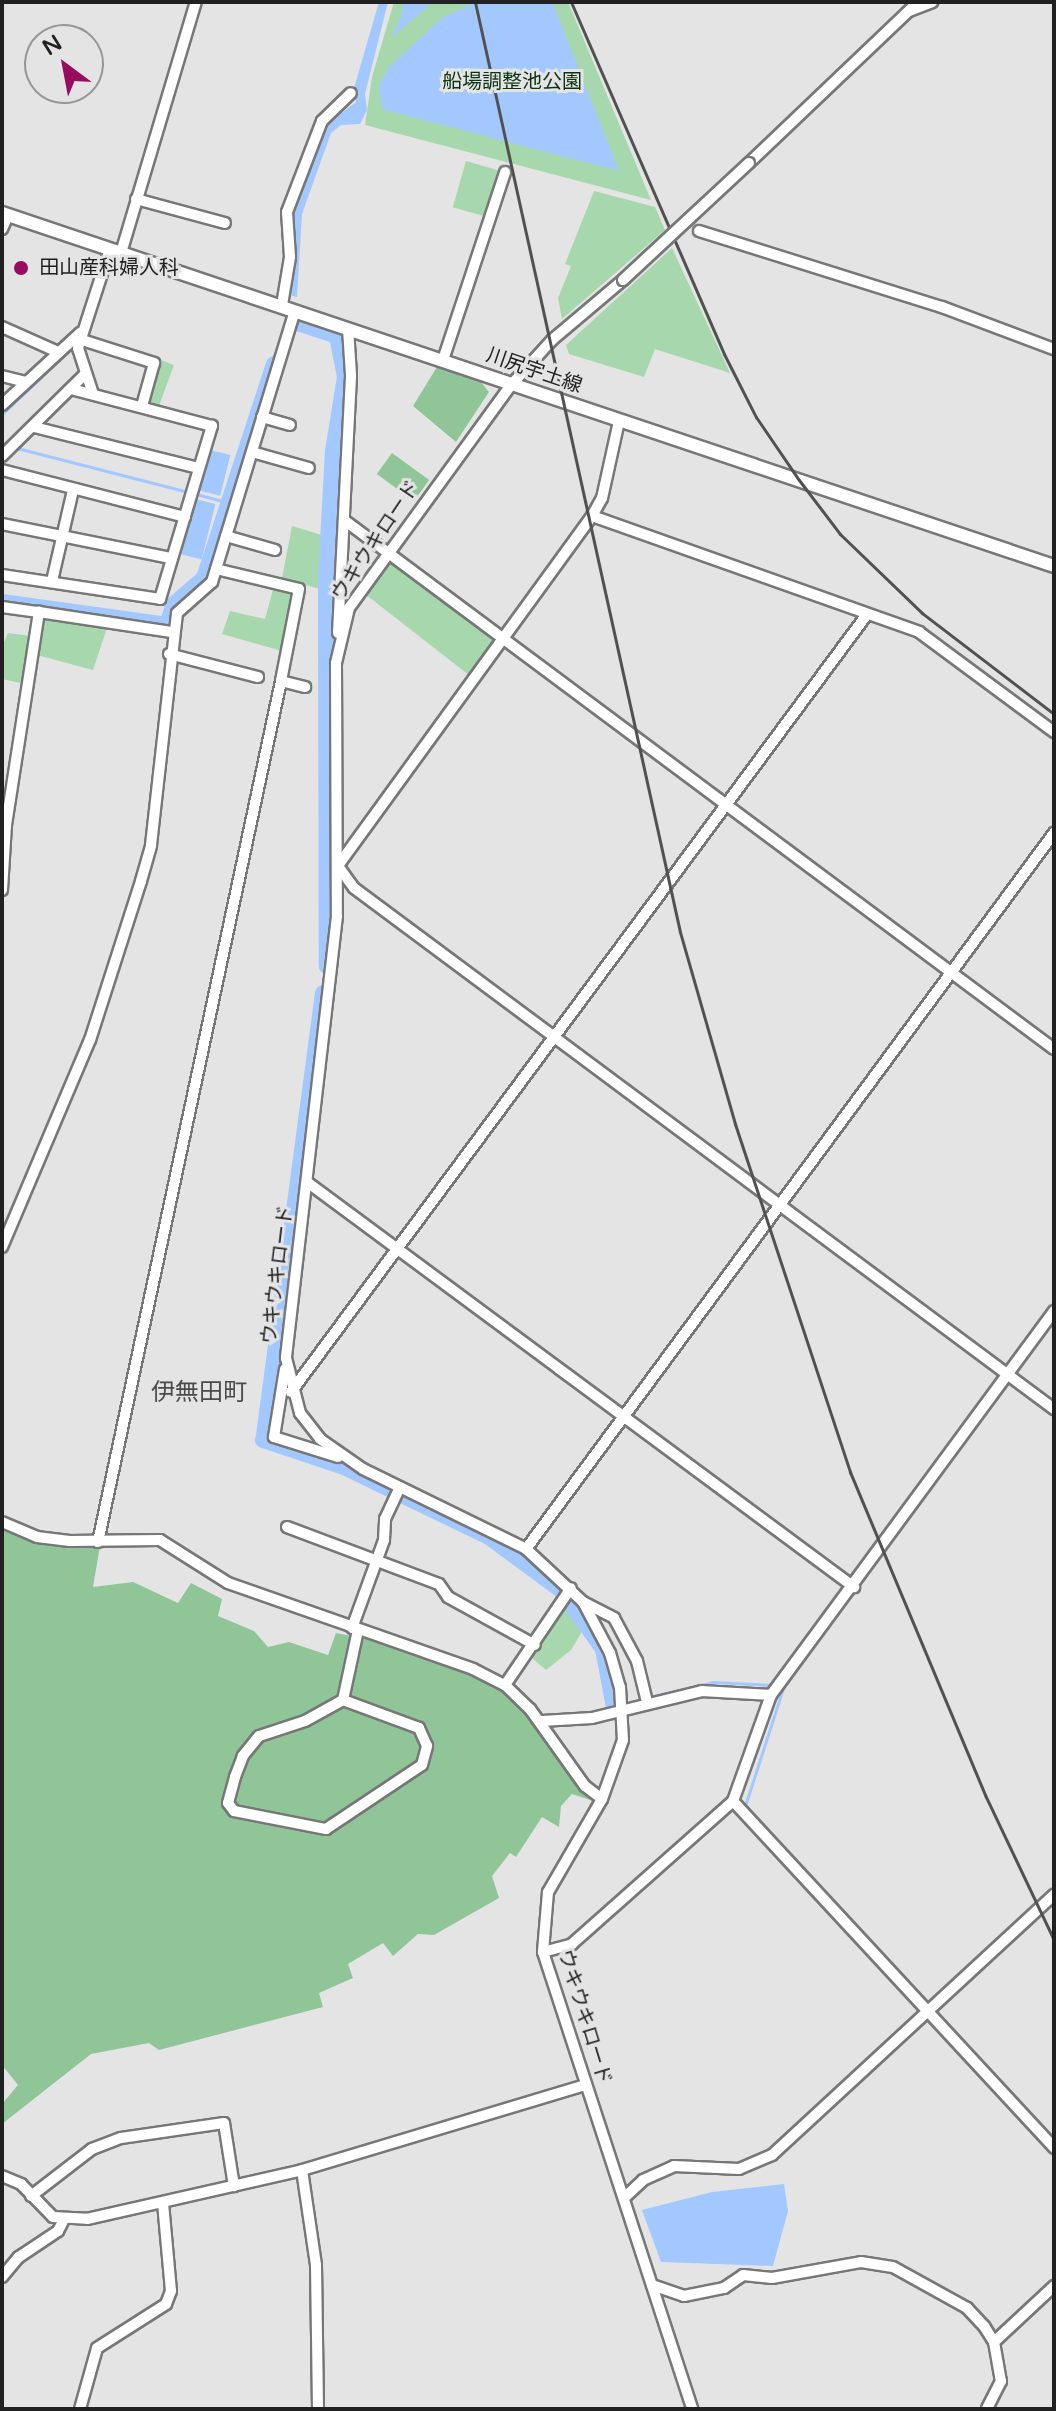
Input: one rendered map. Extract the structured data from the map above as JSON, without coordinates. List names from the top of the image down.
{
  "streets": {
    "main road": ["川尻宇土線"],
    "street": ["ウキウキロード"]
  },
  "crossings": [
    ["川尻宇土線", "ウキウキロード"]
  ],
  "districts": ["伊無田町"],
  "parks": ["船場調整池公園"],
  "places": ["田山産科婦人科"],
  "north": "top left"
}
